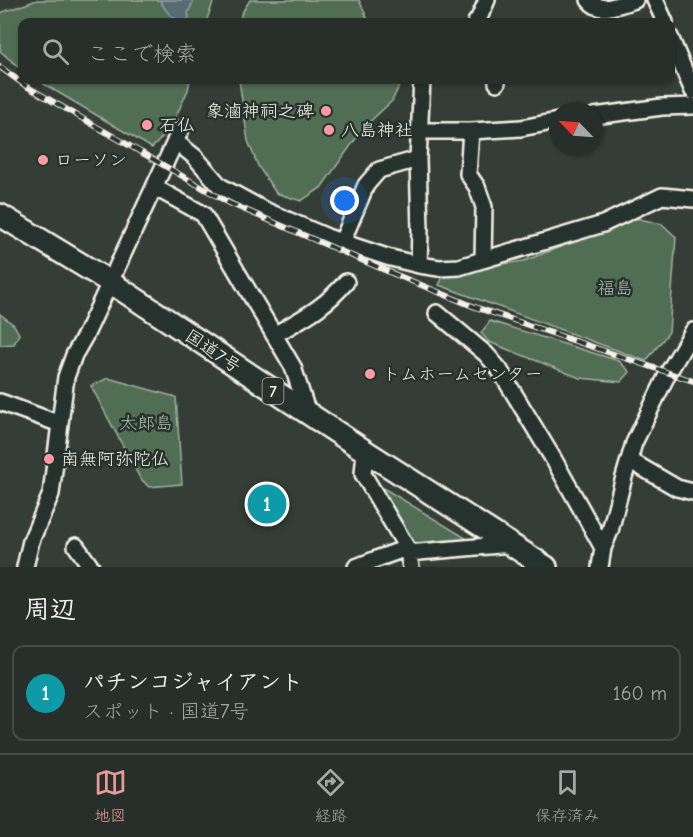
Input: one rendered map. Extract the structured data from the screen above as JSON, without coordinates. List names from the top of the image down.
{
  "streets": {
    "highway": ["国道7号", "7"]
  },
  "parks": ["福島", "太郎島"],
  "places": [
    "象滷神祠之碑",
    "石仏",
    "八島神社",
    "ローソン",
    "トムホームセンター",
    "南無阿弥陀仏"
  ],
  "north": "top left",
  "page": {
    "search": "ここで検索",
    "pins": "1",
    "heading": "周辺",
    "list": [
      {
        "mark": "1",
        "name": "パチンコジャイアント",
        "note": "スポット · 国道7号",
        "value": "160 m"
      }
    ],
    "nav": ["地図", "経路", "保存済み"]
  }
}
